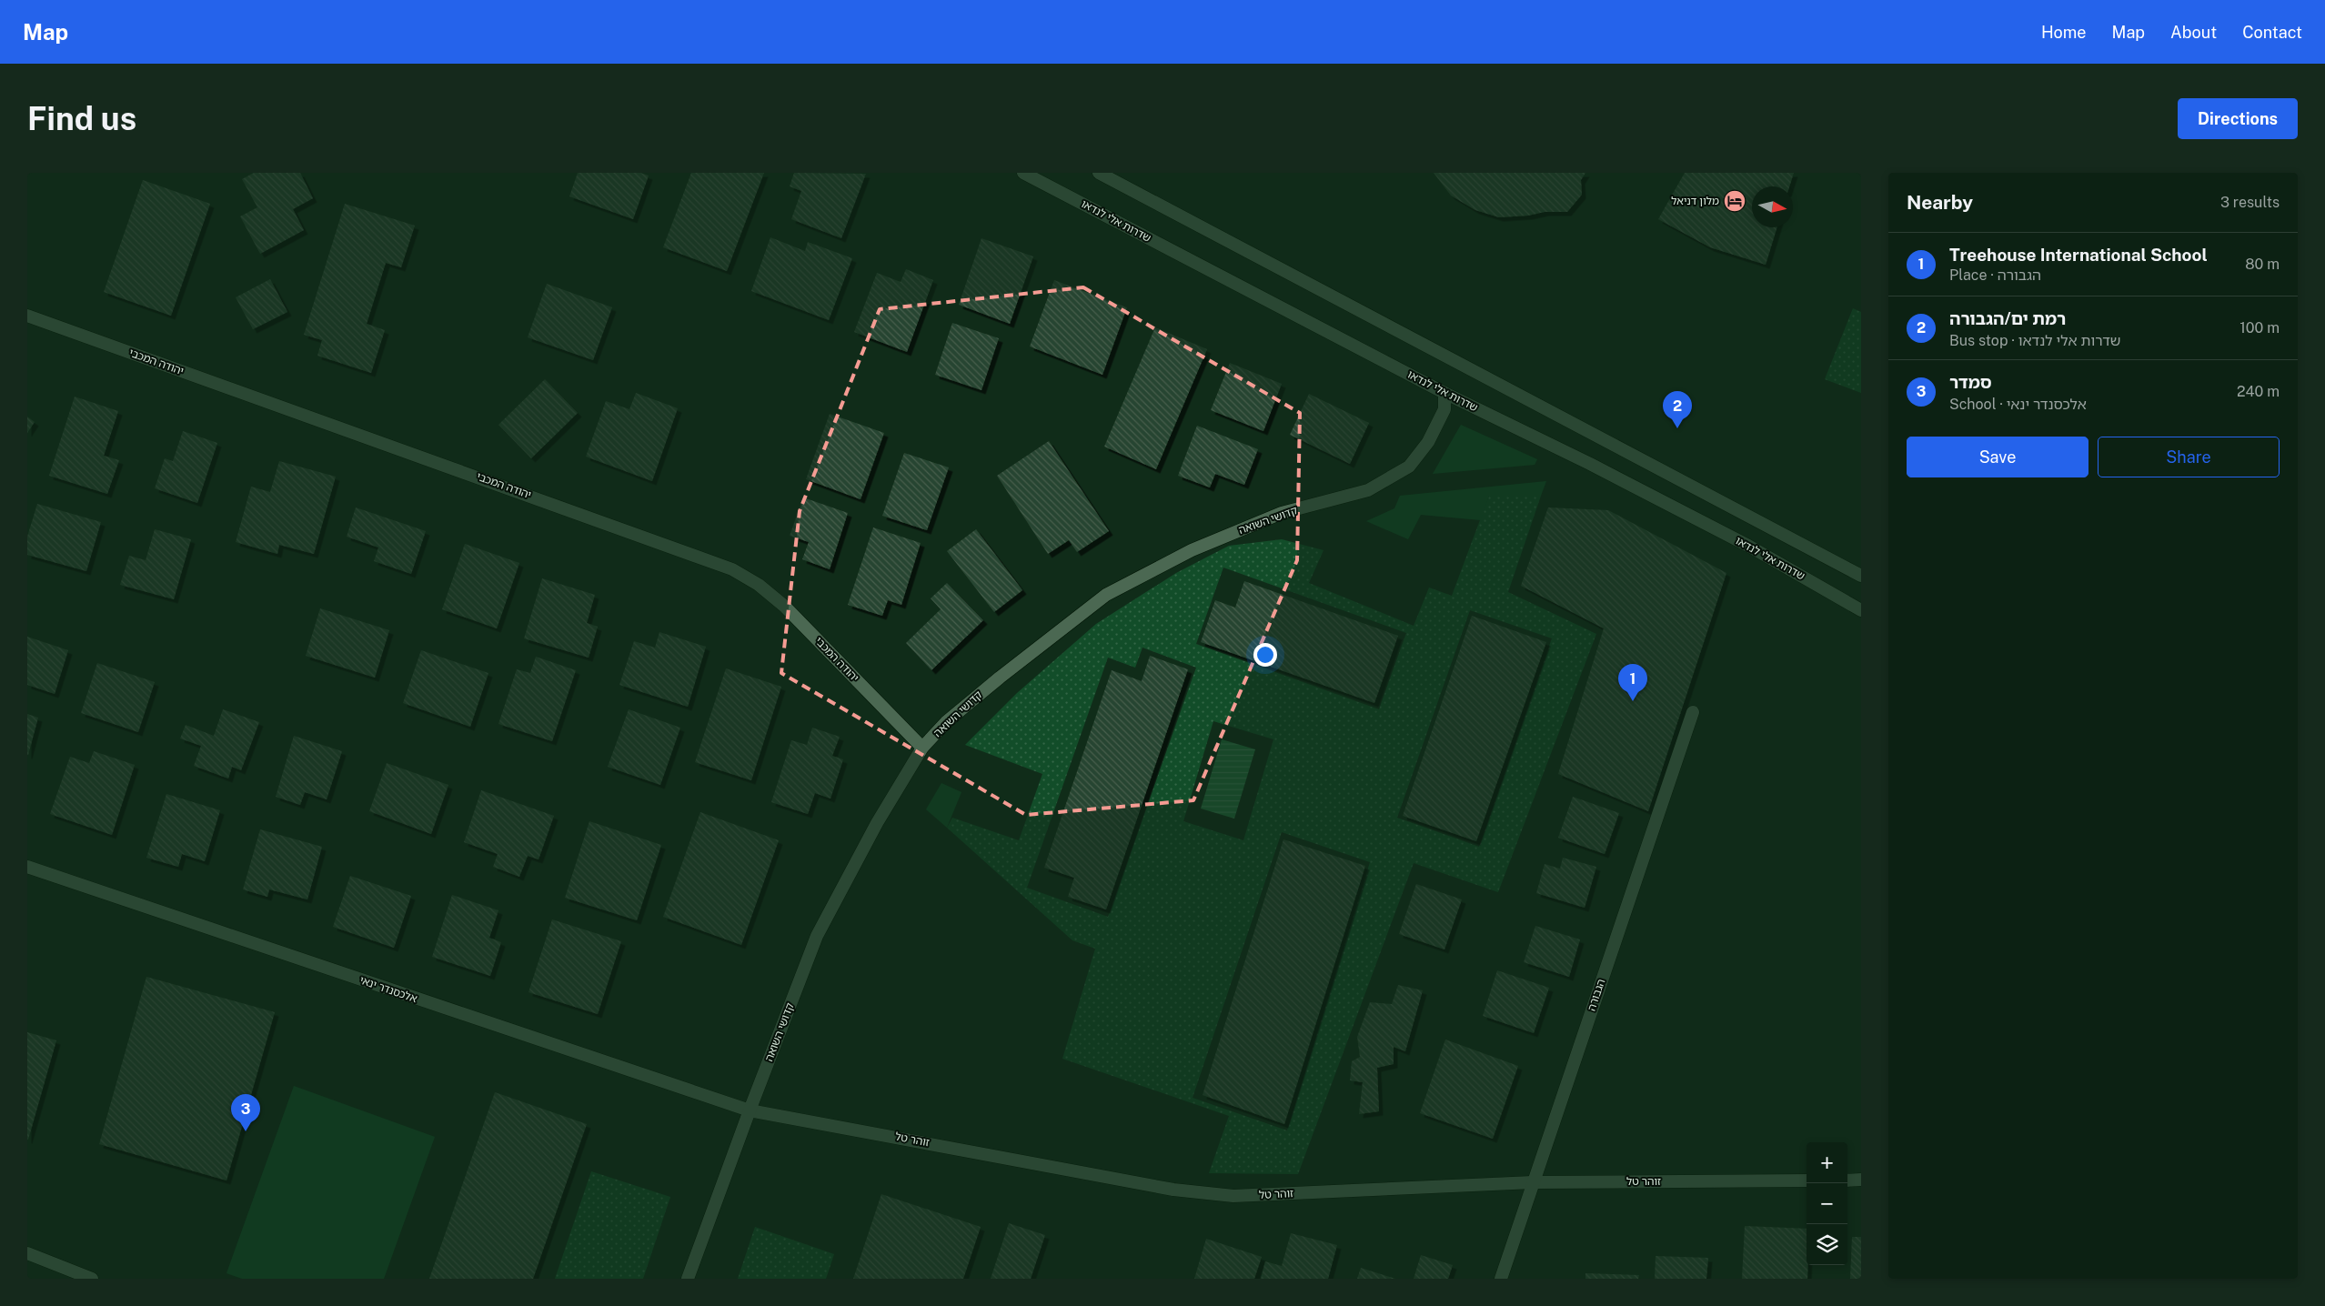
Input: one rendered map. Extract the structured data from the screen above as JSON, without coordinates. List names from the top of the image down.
{
  "streets": {
    "street": [
      "שדרות אלי לנדאו",
      "יהודה המכבי",
      "קדושי השואה",
      "אלכסנדר ינאי",
      "הגבורה",
      "זוהר טל"
    ]
  },
  "crossings": [
    ["שדרות אלי לנדאו", "קדושי השואה"],
    ["יהודה המכבי", "קדושי השואה"],
    ["קדושי השואה", "אלכסנדר ינאי"],
    ["קדושי השואה", "זוהר טל"],
    ["אלכסנדר ינאי", "זוהר טל"],
    ["הגבורה", "זוהר טל"]
  ],
  "places": {
    "hotel": ["מלון דניאל"]
  },
  "north": "right",
  "page": {
    "header": "Map",
    "nav": [
      "Home",
      "Map",
      "About",
      "Contact"
    ],
    "buttons": [
      "Directions",
      ["Save", "Share"]
    ],
    "title": "Find us",
    "heading": ["Nearby", "3 results"],
    "list": [
      {
        "mark": "1",
        "name": "Treehouse International School",
        "note": "Place · הגבורה",
        "value": "80 m"
      },
      {
        "mark": "2",
        "name": "רמת ים/הגבורה",
        "note": "Bus stop · שדרות אלי לנדאו",
        "value": "100 m"
      },
      {
        "mark": "3",
        "name": "סמדר",
        "note": "School · אלכסנדר ינאי",
        "value": "240 m"
      }
    ],
    "pins": ["2", "1", "3"],
    "map_buttons": ["+", "−"]
  }
}
